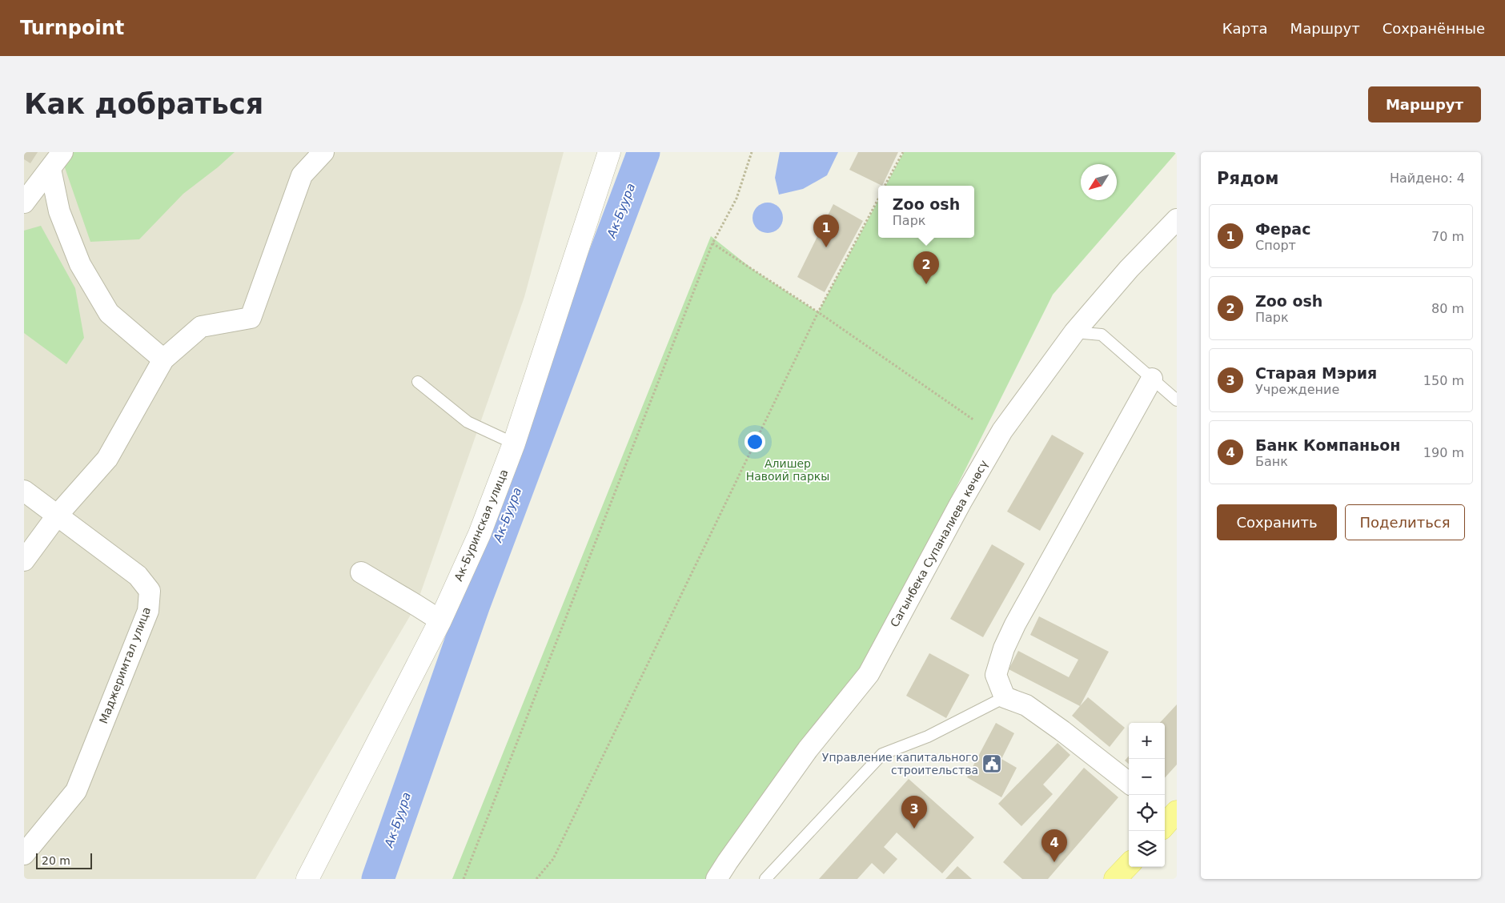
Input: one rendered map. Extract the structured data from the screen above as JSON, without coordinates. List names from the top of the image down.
{
  "streets": {
    "street": ["Ак-Буринская улица", "Сагынбека Супаналиева көчөсү", "Маджеримтал улица"]
  },
  "water": ["Ак-Буура"],
  "parks": ["Алишер Навоий паркы"],
  "places": {
    "public building": ["Управление капитального строительства"]
  },
  "scale_bar": "20 m",
  "north": "bottom left",
  "page": {
    "header": "Turnpoint",
    "nav": ["Карта", "Маршрут", "Сохранённые"],
    "buttons": [
      "Маршрут",
      ["Сохранить", "Поделиться"]
    ],
    "title": "Как добраться",
    "heading": ["Рядом", "Найдено: 4"],
    "popup": ["Zoo osh", "Парк"],
    "list": [
      {
        "mark": "1",
        "name": "Ферас",
        "note": "Спорт",
        "value": "70 m"
      },
      {
        "mark": "2",
        "name": "Zoo osh",
        "note": "Парк",
        "value": "80 m"
      },
      {
        "mark": "3",
        "name": "Старая Мэрия",
        "note": "Учреждение",
        "value": "150 m"
      },
      {
        "mark": "4",
        "name": "Банк Компаньон",
        "note": "Банк",
        "value": "190 m"
      }
    ],
    "pins": [
      "1",
      "2",
      "3",
      "4"
    ],
    "map_buttons": ["+", "−"],
    "scale": "20 m"
  }
}
